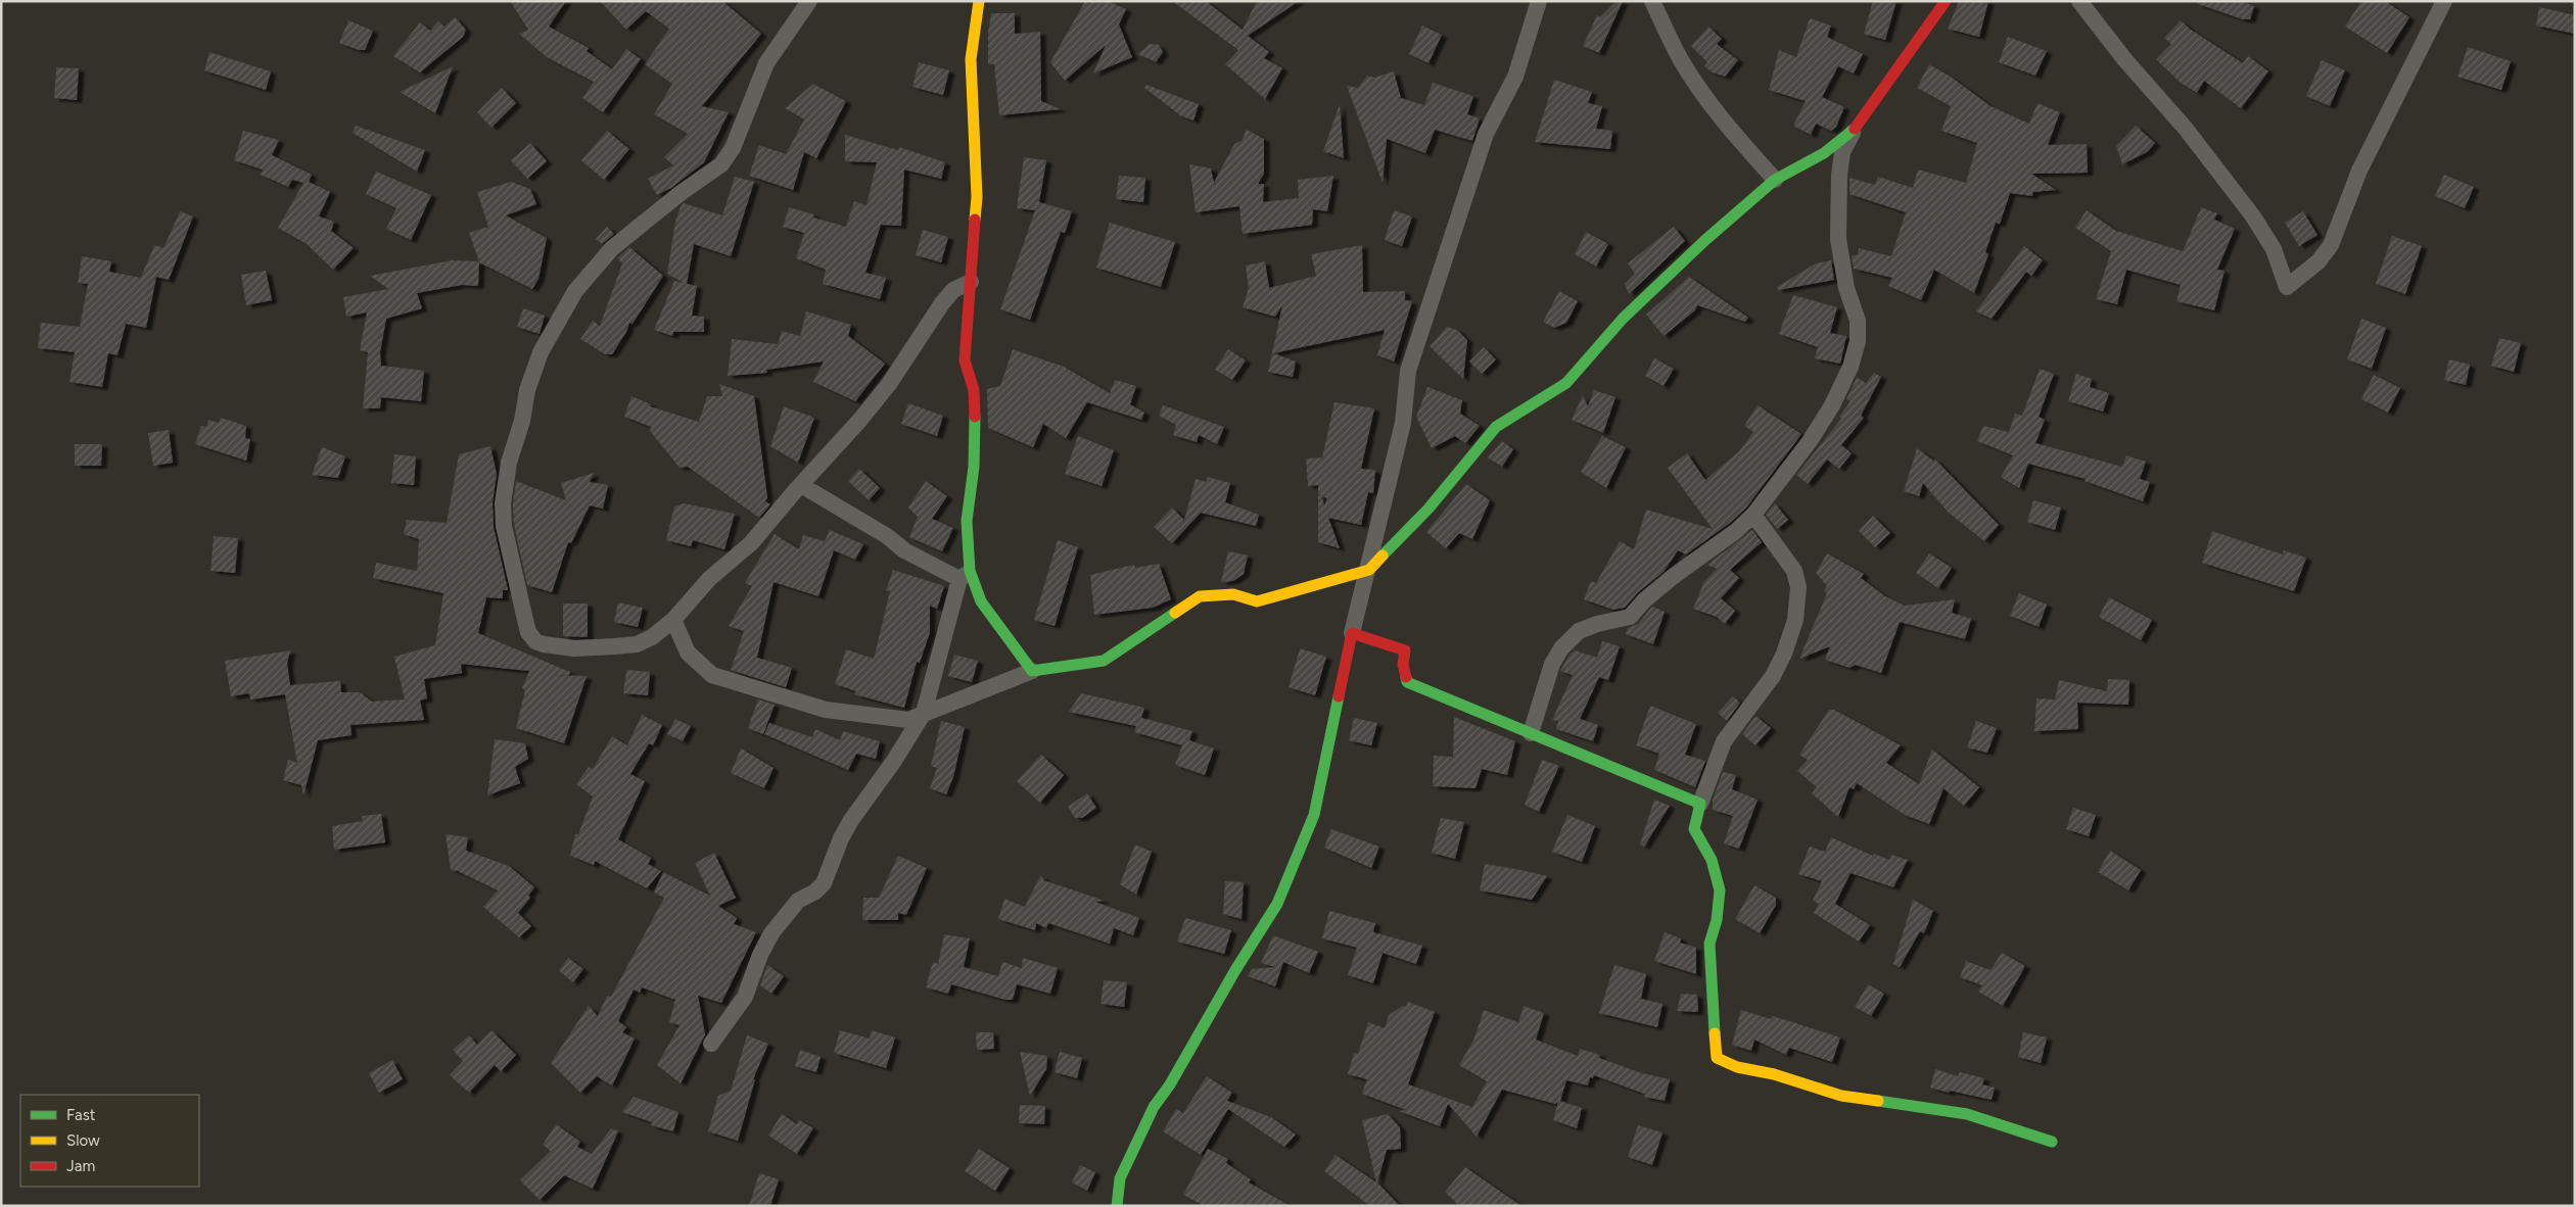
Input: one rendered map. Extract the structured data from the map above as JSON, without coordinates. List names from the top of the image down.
{
  "legend": ["Fast", "Slow", "Jam"]
}
